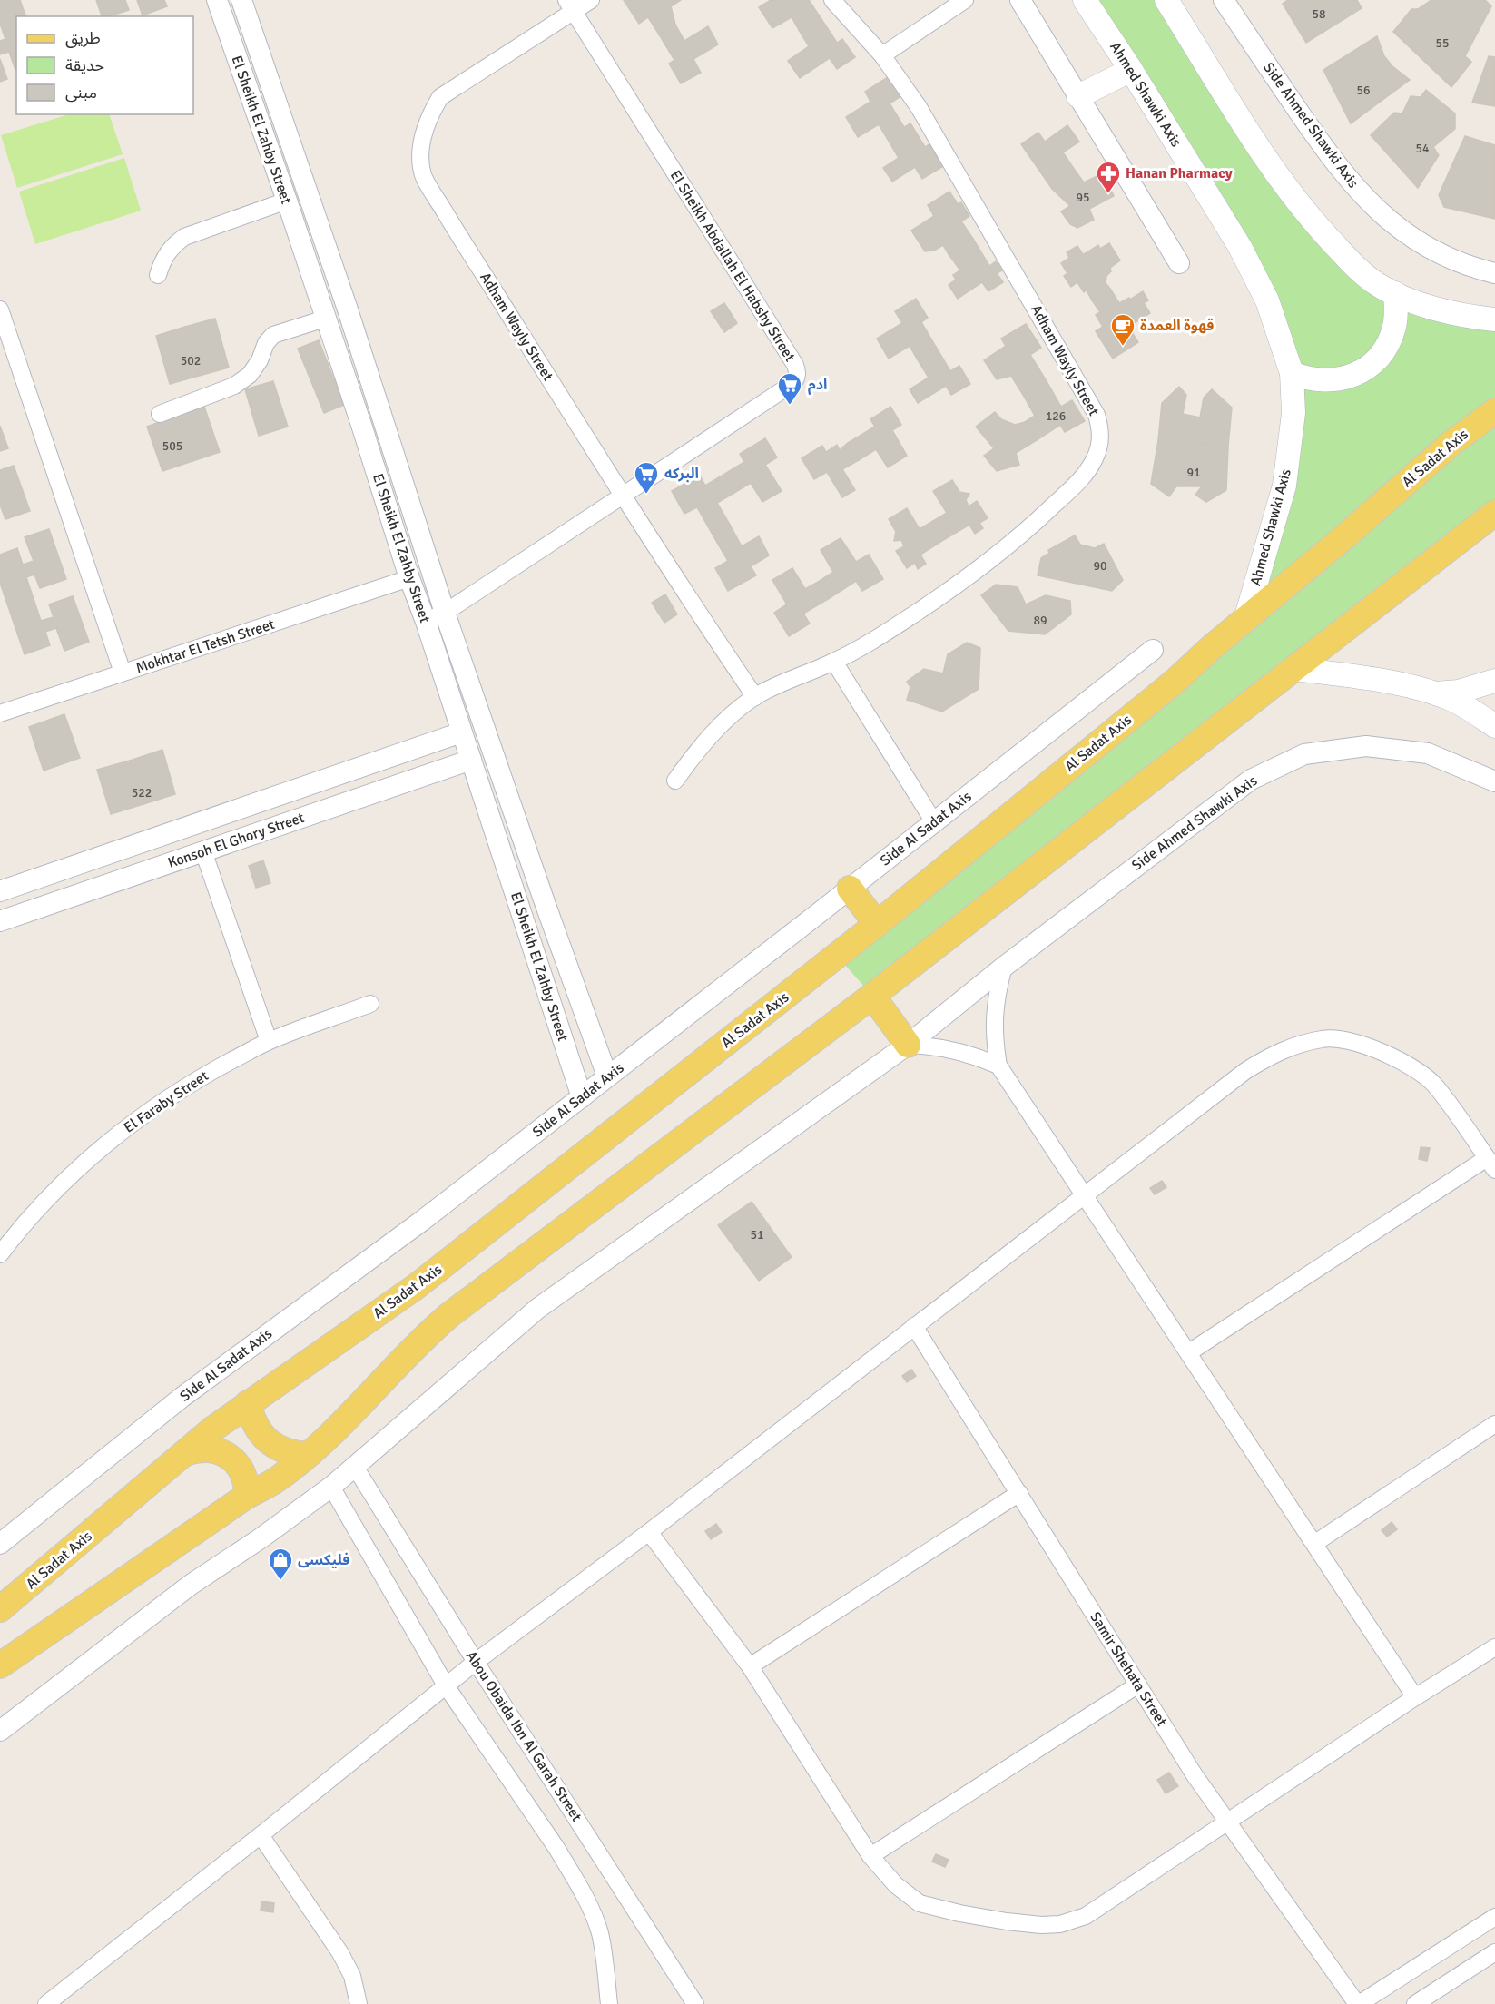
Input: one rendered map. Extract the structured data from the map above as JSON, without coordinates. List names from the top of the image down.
{
  "streets": {
    "main road": ["Ahmed Shawki Axis", "Al Sadat Axis"],
    "street": [
      "Side Ahmed Shawki Axis",
      "El Sheikh El Zahby Street",
      "El Sheikh Abdallah El Habshy Street",
      "Adham Wayly Street",
      "Mokhtar El Tetsh Street",
      "Side Al Sadat Axis",
      "Konsoh El Ghory Street",
      "El Faraby Street",
      "Samir Shehata Street",
      "Abou Obaida Ibn Al Garah Street"
    ]
  },
  "crossings": [
    ["Ahmed Shawki Axis", "Al Sadat Axis"],
    ["El Sheikh El Zahby Street", "El Sheikh Abdallah El Habshy Street"],
    ["El Sheikh El Zahby Street", "Mokhtar El Tetsh Street"],
    ["El Sheikh El Zahby Street", "Side Al Sadat Axis"],
    ["El Sheikh El Zahby Street", "Konsoh El Ghory Street"],
    ["El Sheikh Abdallah El Habshy Street", "Adham Wayly Street"]
  ],
  "places": {
    "pharmacy": ["Hanan Pharmacy"],
    "cafe": ["قهوة العمدة"],
    "supermarket": ["ادم", "البركه"],
    "shop": ["فليكسى"]
  },
  "house_numbers": [
    "58",
    "55",
    "56",
    "54",
    "95",
    "502",
    "126",
    "505",
    "91",
    "90",
    "89",
    "522",
    "51"
  ],
  "legend": ["طريق", "حديقة", "مبنى"]
}
